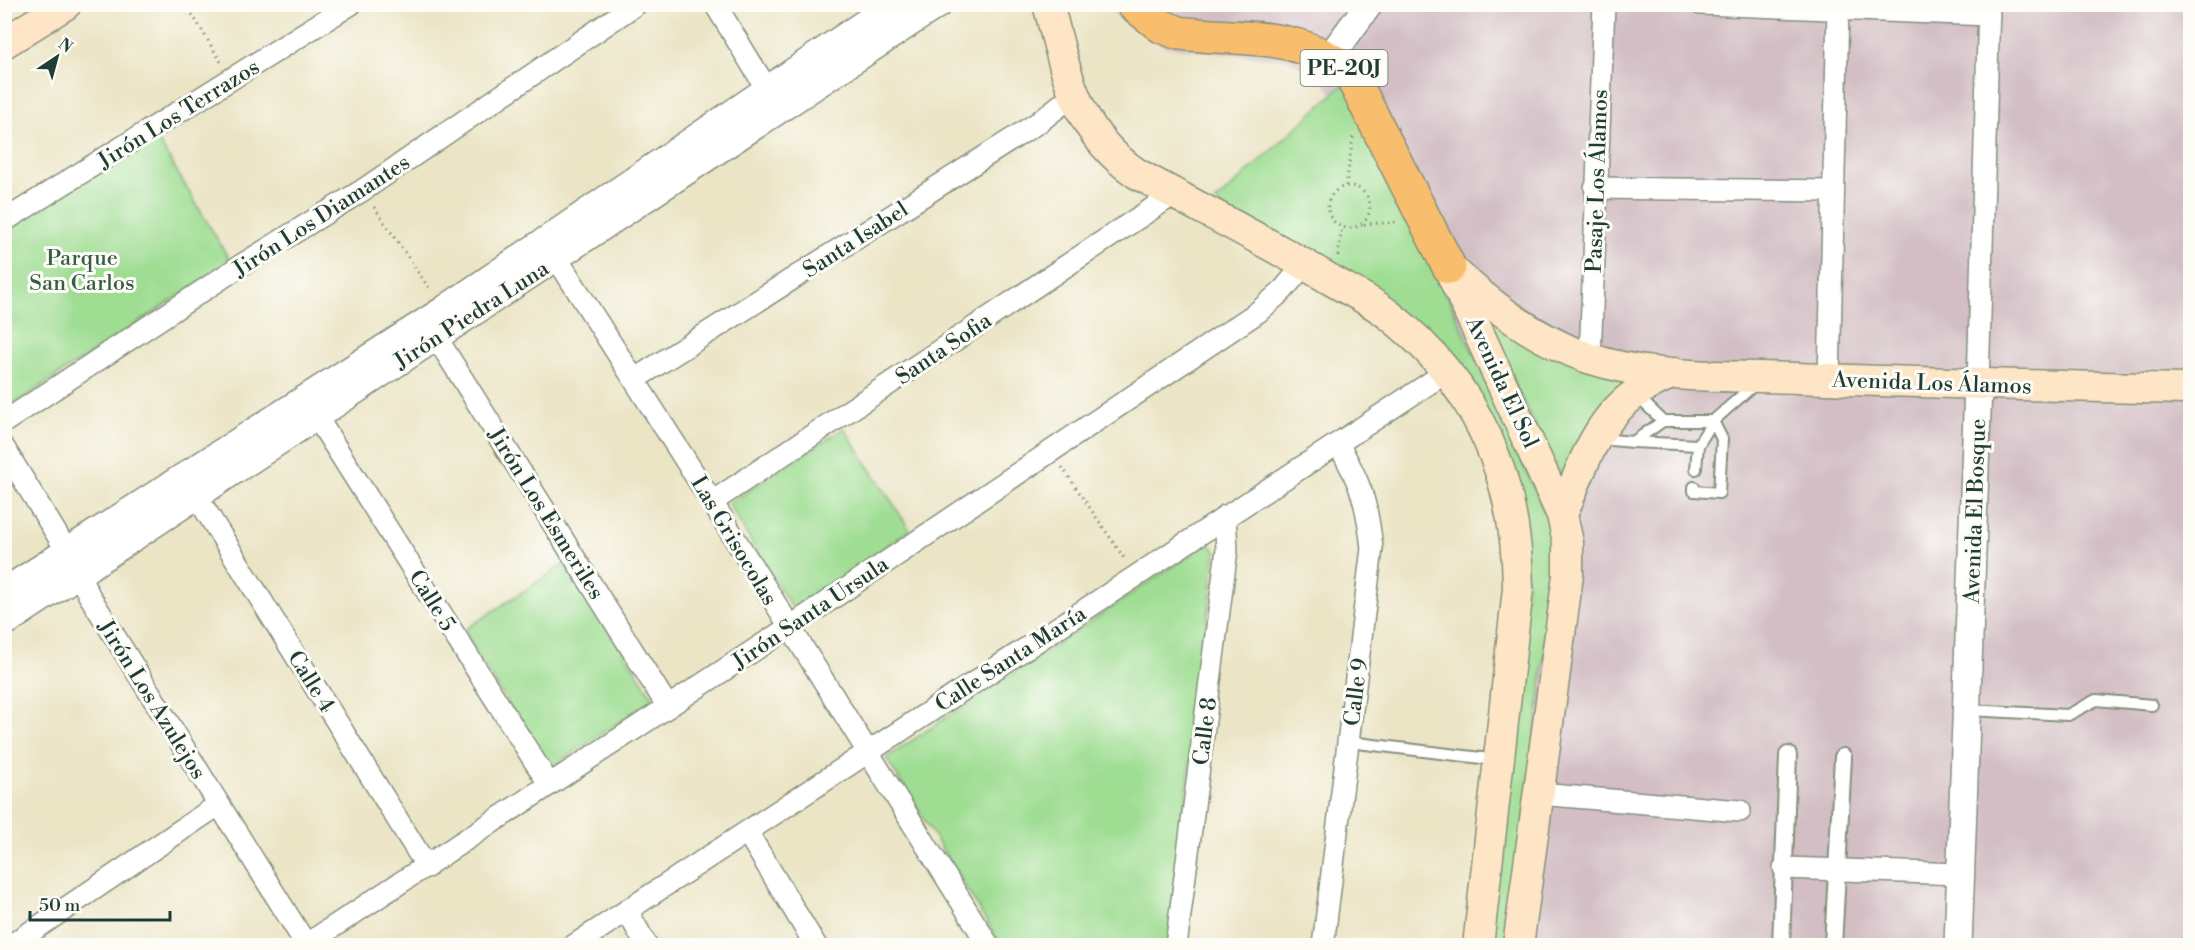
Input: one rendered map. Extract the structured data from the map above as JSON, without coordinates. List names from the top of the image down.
{
  "streets": {
    "main road": ["PE-20J", "Avenida El Sol", "Avenida Los Álamos"],
    "street": [
      "Jirón Los Terrazos",
      "Pasaje Los Álamos",
      "Jirón Los Diamantes",
      "Santa Isabel",
      "Jirón Piedra Luna",
      "Santa Sofia",
      "Avenida El Bosque",
      "Jirón Los Esmeriles",
      "Las Grisocolas",
      "Calle 5",
      "Jirón Santa Ursula",
      "Calle Santa María",
      "Calle 4",
      "Calle 9",
      "Jirón Los Azulejos",
      "Calle 8"
    ]
  },
  "crossings": [
    ["Pasaje Los Álamos", "Avenida Los Álamos"],
    ["Santa Isabel", "Avenida El Sol"],
    ["Santa Isabel", "Las Grisocolas"],
    ["Jirón Piedra Luna", "Jirón Los Esmeriles"],
    ["Jirón Piedra Luna", "Las Grisocolas"],
    ["Jirón Piedra Luna", "Calle 5"],
    ["Jirón Piedra Luna", "Calle 4"],
    ["Jirón Piedra Luna", "Jirón Los Azulejos"],
    ["Santa Sofia", "Avenida El Sol"],
    ["Santa Sofia", "Las Grisocolas"],
    ["Avenida El Sol", "Avenida Los Álamos"],
    ["Avenida El Sol", "Jirón Santa Ursula"],
    ["Avenida El Sol", "Calle Santa María"],
    ["Avenida Los Álamos", "Avenida El Bosque"],
    ["Jirón Los Esmeriles", "Jirón Santa Ursula"],
    ["Las Grisocolas", "Jirón Santa Ursula"],
    ["Las Grisocolas", "Calle Santa María"],
    ["Calle 5", "Jirón Santa Ursula"],
    ["Jirón Santa Ursula", "Calle 4"],
    ["Jirón Santa Ursula", "Jirón Los Azulejos"],
    ["Calle Santa María", "Calle 9"],
    ["Calle Santa María", "Calle 8"]
  ],
  "parks": ["Parque San Carlos"],
  "scale_bar": "50 m",
  "north": "top right"
}
